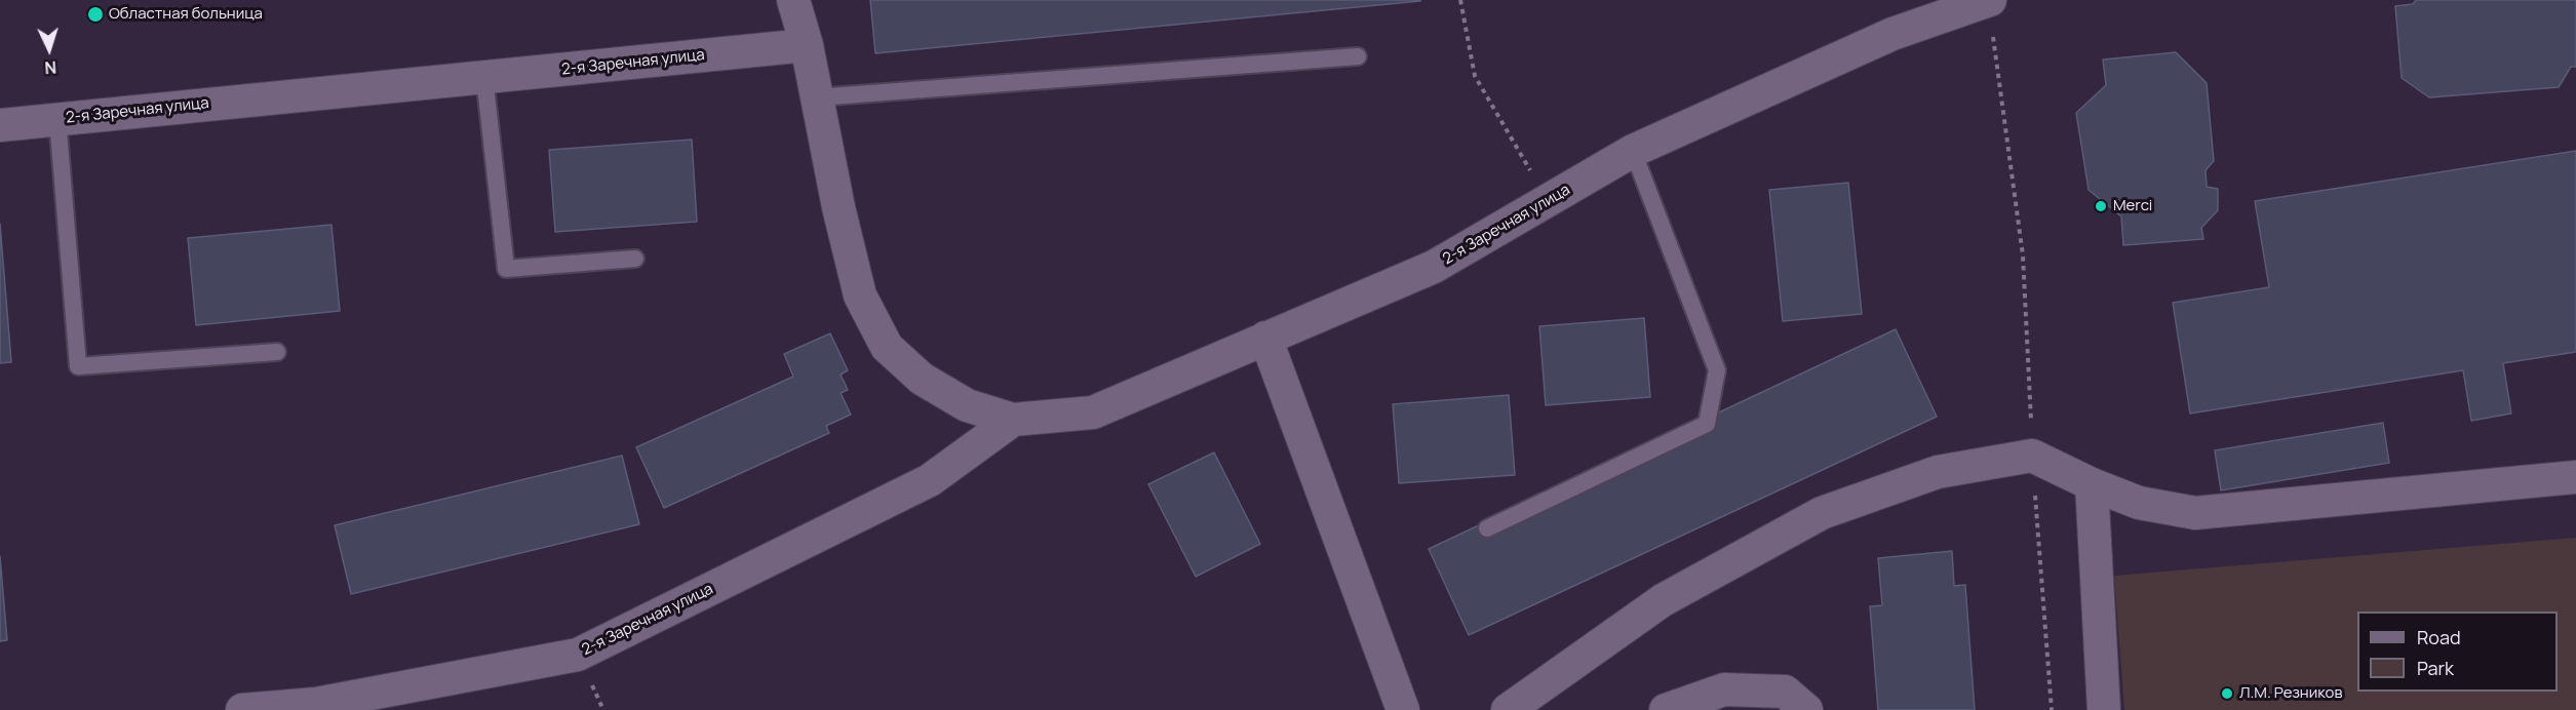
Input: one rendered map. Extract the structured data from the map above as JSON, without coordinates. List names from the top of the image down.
{
  "streets": {
    "street": ["2-я Заречная улица"]
  },
  "places": ["Областная больница", "Merci", "Л.М. Резников"],
  "legend": ["Road", "Park"],
  "north": "bottom"
}
